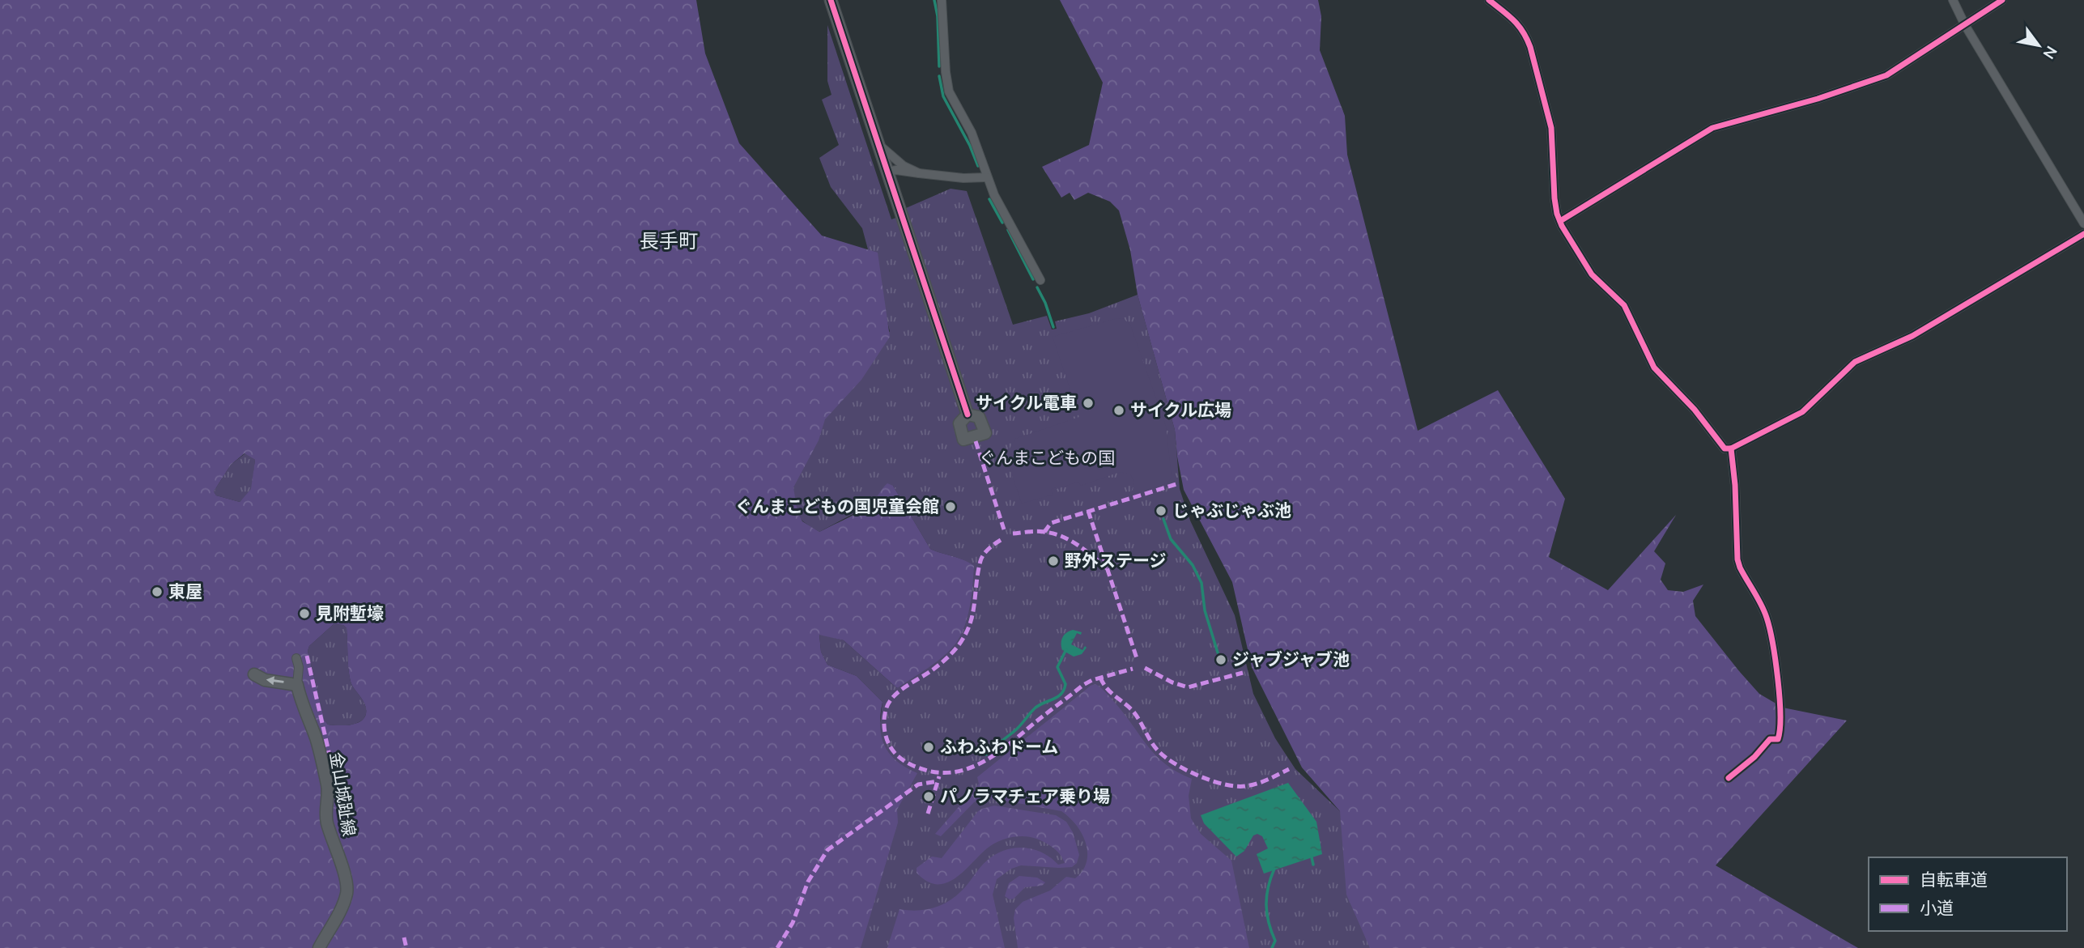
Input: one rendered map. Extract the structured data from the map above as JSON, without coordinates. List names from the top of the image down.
{
  "streets": {
    "street": ["金山城趾線"]
  },
  "districts": ["長手町"],
  "parks": ["ぐんまこどもの国"],
  "places": [
    "サイクル電車",
    "サイクル広場",
    "ぐんまこどもの国児童会館",
    "じゃぶじゃぶ池",
    "野外ステージ",
    "東屋",
    "見附塹壕",
    "ジャブジャブ池",
    "ふわふわドーム",
    "パノラマチェア乗り場"
  ],
  "legend": ["自転車道", "小道"],
  "north": "bottom right"
}
